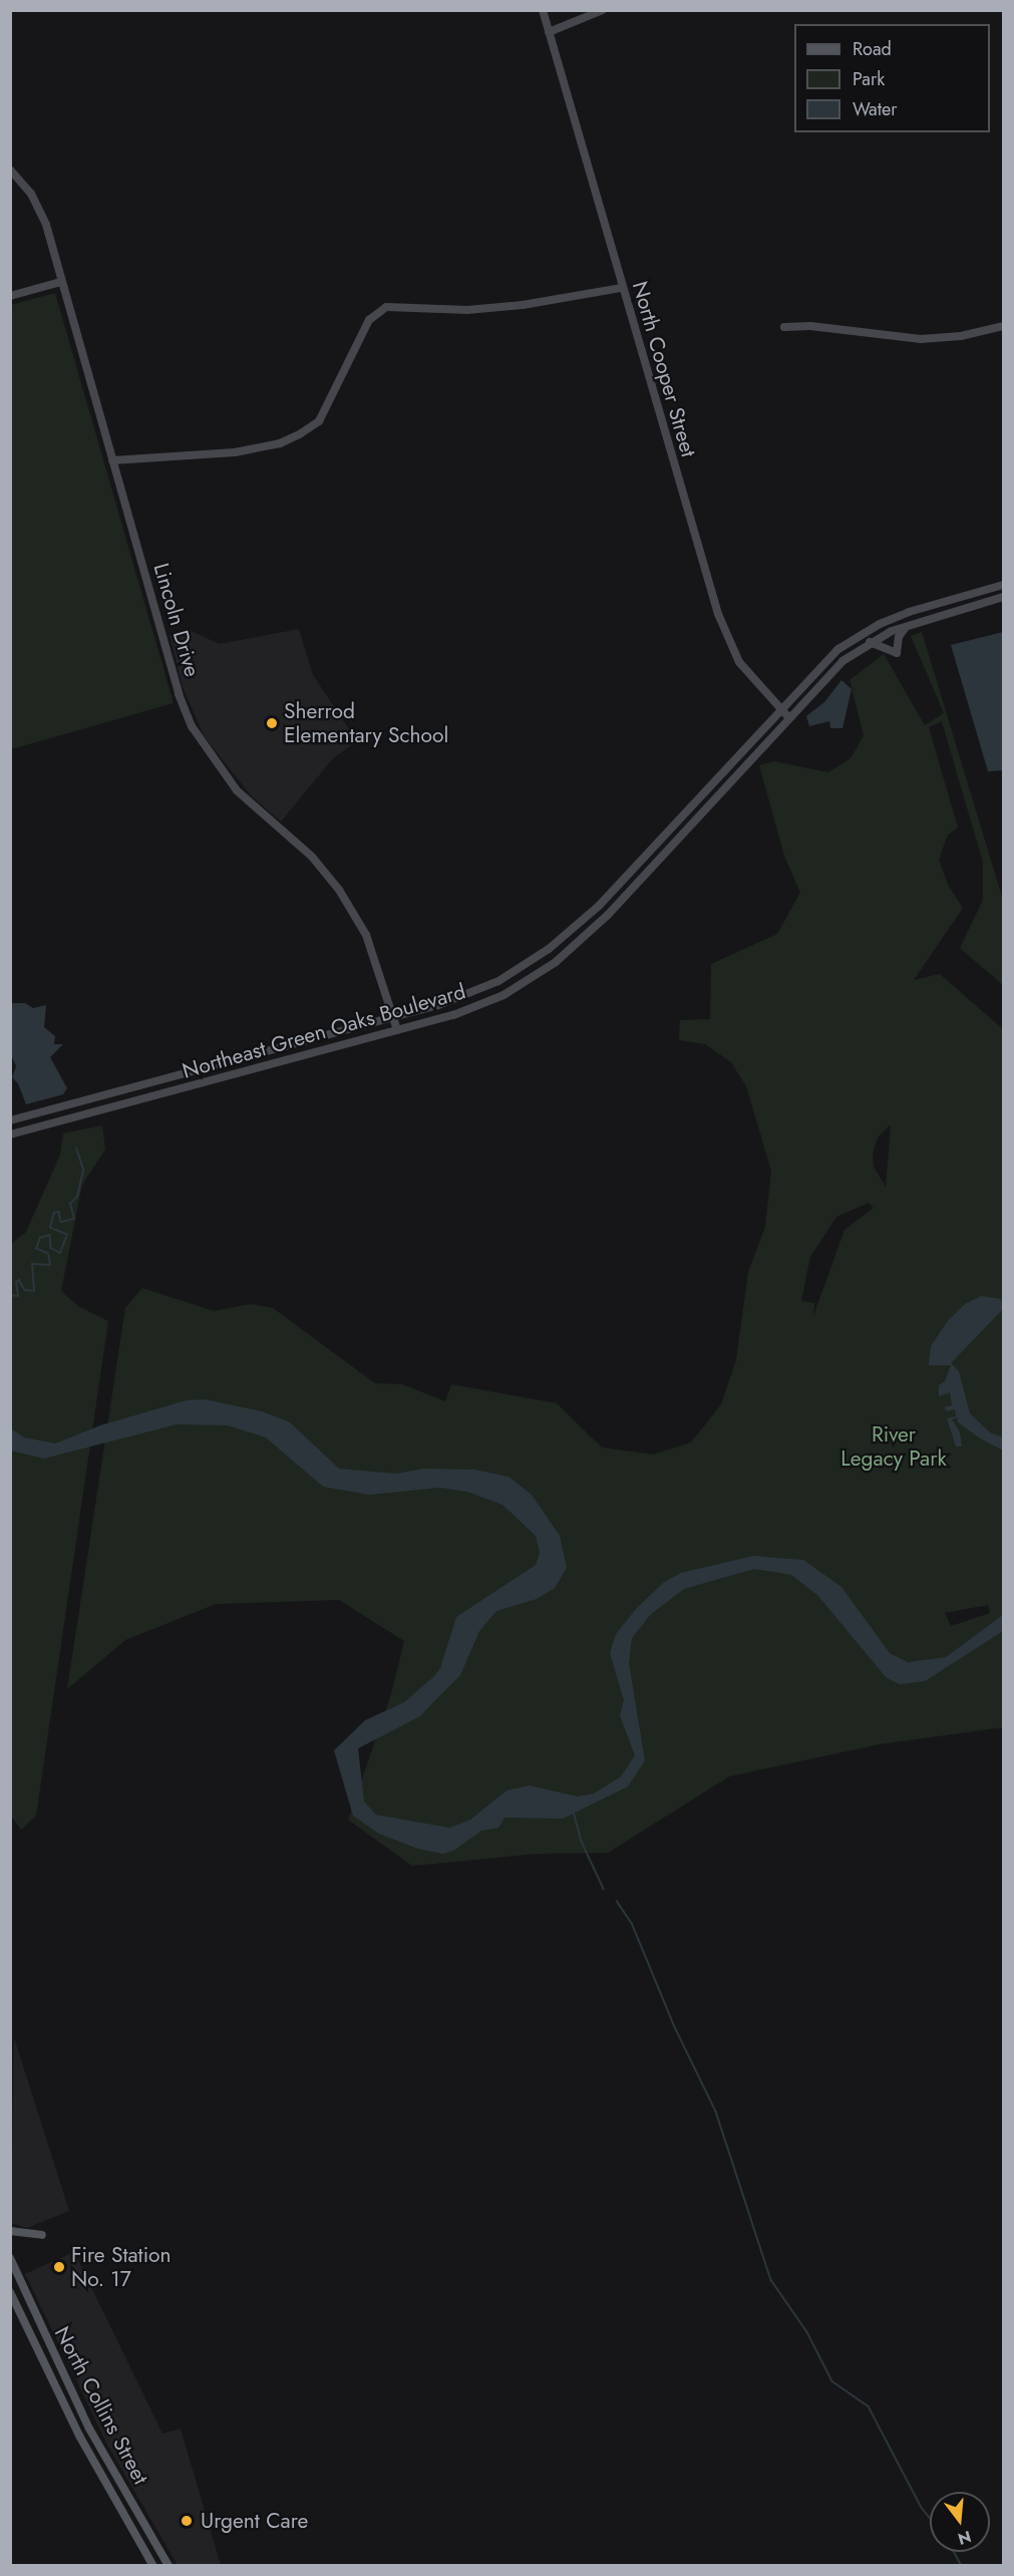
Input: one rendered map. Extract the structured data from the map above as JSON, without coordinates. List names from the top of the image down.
{
  "streets": {
    "main road": [
      "North Cooper Street",
      "Lincoln Drive",
      "Northeast Green Oaks Boulevard",
      "North Collins Street"
    ]
  },
  "crossings": [
    ["North Cooper Street", "Northeast Green Oaks Boulevard"],
    ["Lincoln Drive", "Northeast Green Oaks Boulevard"]
  ],
  "parks": ["River Legacy Park"],
  "places": ["Sherrod Elementary School", "Fire Station No. 17", "Urgent Care"],
  "legend": ["Road", "Park", "Water"],
  "north": "bottom"
}
